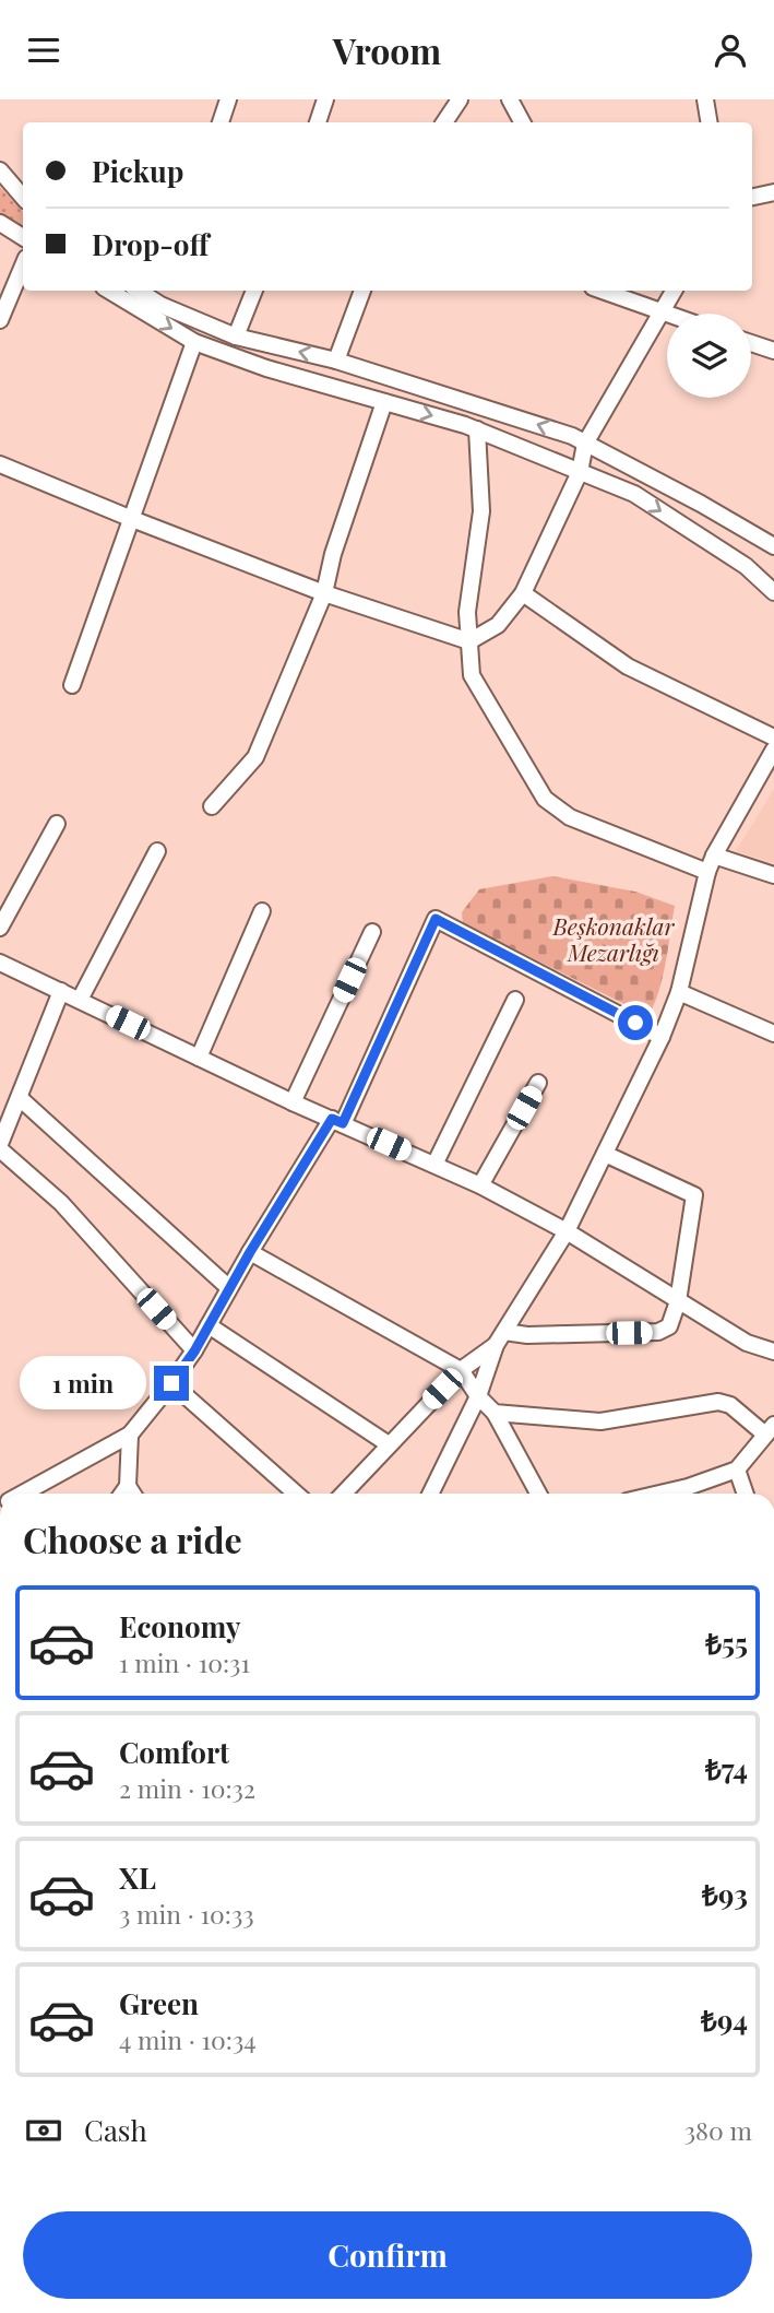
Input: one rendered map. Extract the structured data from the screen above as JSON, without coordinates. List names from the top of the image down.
{
  "parks": ["Beşkonaklar Mezarlığı"],
  "page": {
    "header": "Vroom",
    "banner": ["Pickup", "Drop-off"],
    "bubble": "1 min",
    "heading": "Choose a ride",
    "list": [
      {
        "name": "Economy",
        "note": "1 min · 10:31",
        "value": "₺55"
      },
      {
        "name": "Comfort",
        "note": "2 min · 10:32",
        "value": "₺74"
      },
      {
        "name": "XL",
        "note": "3 min · 10:33",
        "value": "₺93"
      },
      {
        "name": "Green",
        "note": "4 min · 10:34",
        "value": "₺94"
      }
    ],
    "pay": ["Cash", "380 m"],
    "buttons": "Confirm"
  }
}
